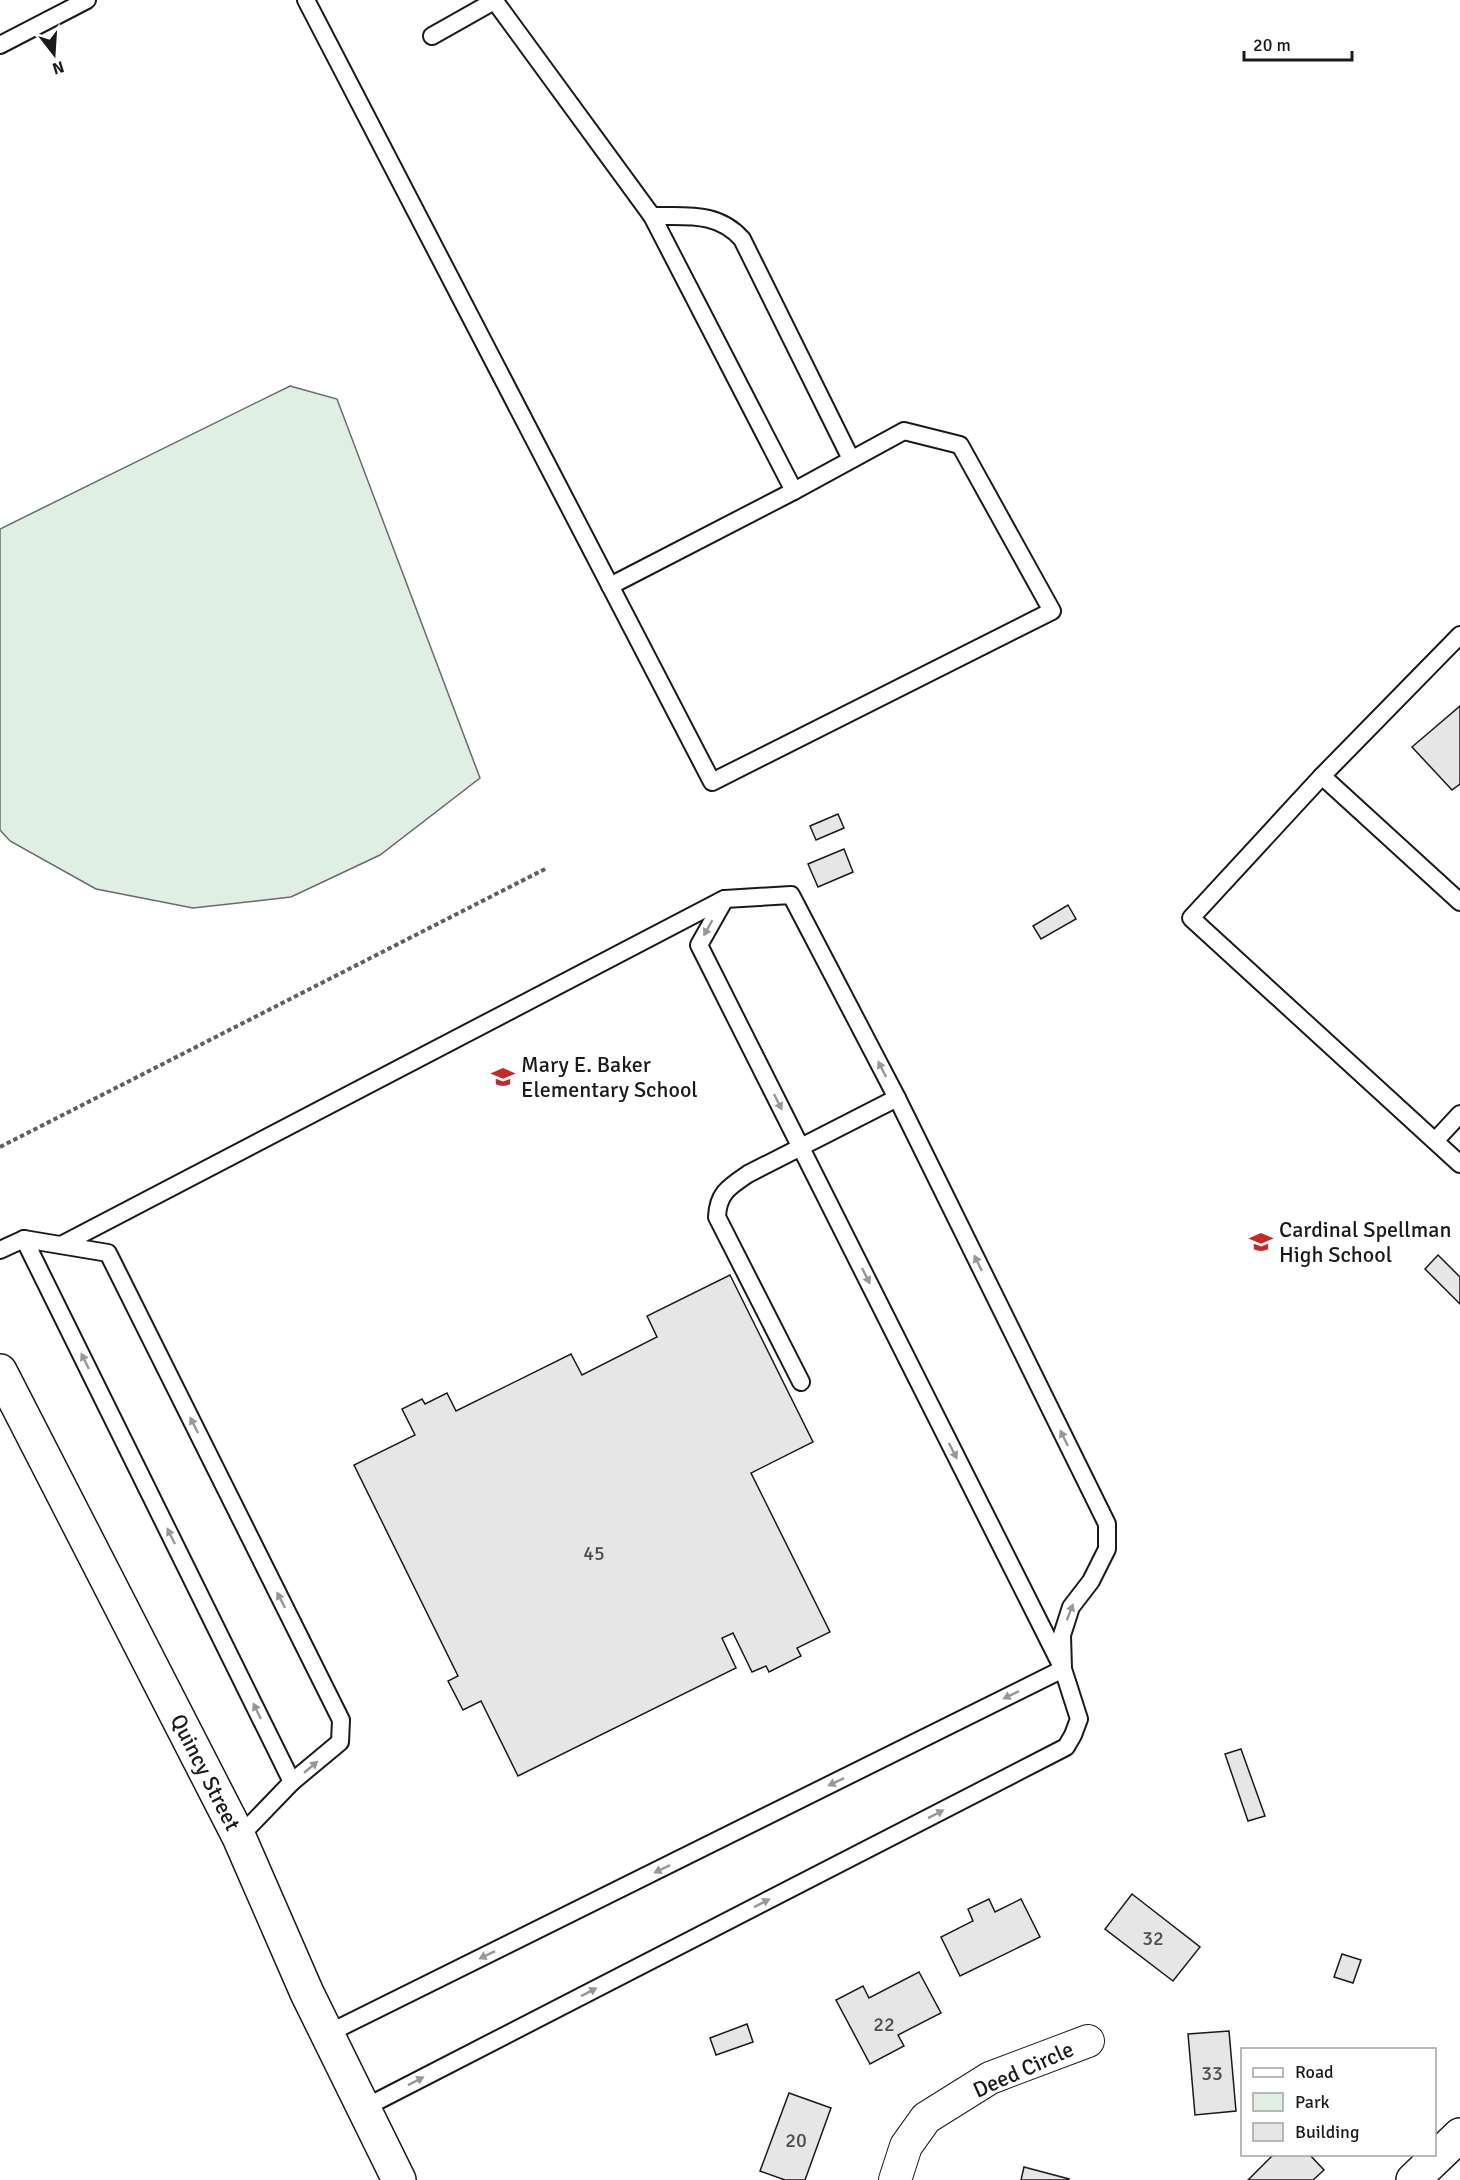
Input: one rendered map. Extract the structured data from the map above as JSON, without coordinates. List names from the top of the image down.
{
  "streets": {
    "main road": ["Quincy Street"],
    "street": ["Deed Circle"]
  },
  "places": {
    "school or university": ["Mary E. Baker Elementary School", "Cardinal Spellman High School"]
  },
  "house_numbers": [
    "45",
    "32",
    "22",
    "33",
    "20"
  ],
  "legend": ["Road", "Park", "Building"],
  "scale_bar": "20 m",
  "north": "bottom"
}
